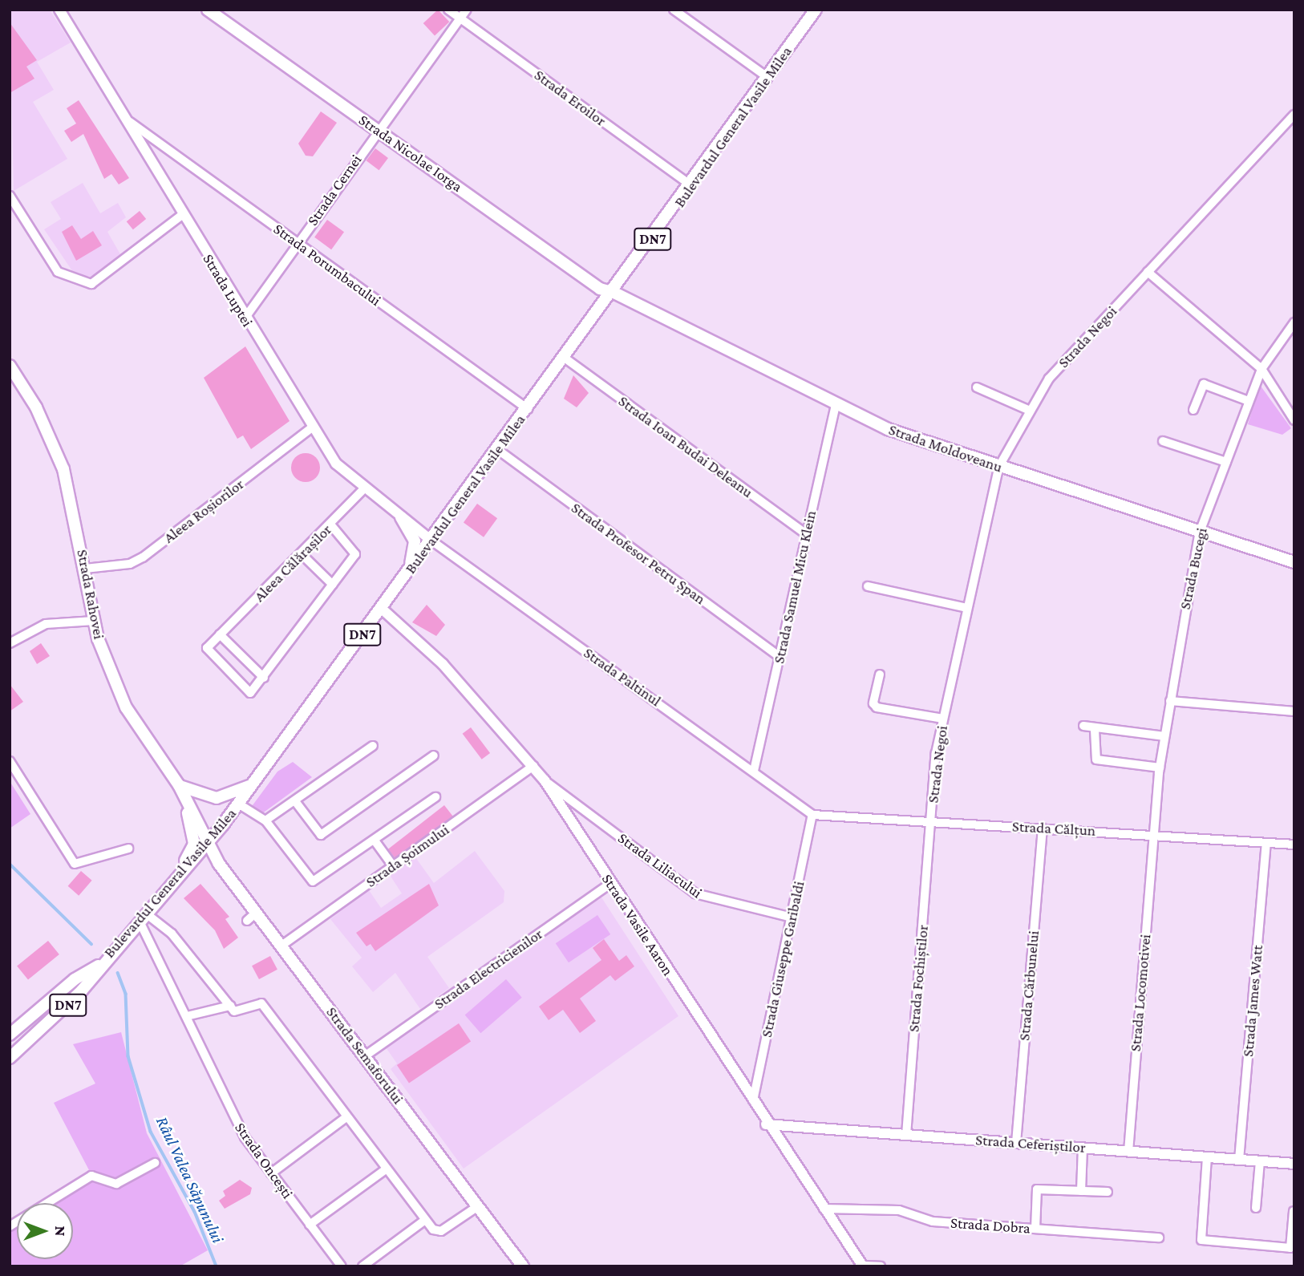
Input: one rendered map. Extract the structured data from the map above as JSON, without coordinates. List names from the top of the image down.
{
  "streets": {
    "main road": [
      "Bulevardul General Vasile Milea",
      "Strada Nicolae Iorga",
      "DN7",
      "Strada Moldoveanu",
      "Strada Rahovei",
      "Strada Semaforului"
    ],
    "street": [
      "Strada Eroilor",
      "Strada Cernei",
      "Strada Porumbacului",
      "Strada Luptei",
      "Strada Negoi",
      "Strada Ioan Budai Deleanu",
      "Aleea Roșiorilor",
      "Strada Profesor Petru Șpan",
      "Aleea Călărașilor",
      "Strada Bucegi",
      "Strada Samuel Micu Klein",
      "Strada Paltinul",
      "Strada Călțun",
      "Strada Șoimului",
      "Strada Liliacului",
      "Strada Vasile Aaron",
      "Strada Giuseppe Garibaldi",
      "Strada Electricienilor",
      "Strada Fochiștilor",
      "Strada Cărbunelui",
      "Strada Locomotivei",
      "Strada James Watt",
      "Strada Ceferiștilor",
      "Strada Oncești",
      "Strada Dobra"
    ]
  },
  "crossings": [
    ["Strada Eroilor", "Bulevardul General Vasile Milea"],
    ["Strada Eroilor", "Strada Cernei"],
    ["Bulevardul General Vasile Milea", "Strada Nicolae Iorga"],
    ["Bulevardul General Vasile Milea", "DN7"],
    ["Bulevardul General Vasile Milea", "Strada Porumbacului"],
    ["Bulevardul General Vasile Milea", "Strada Luptei"],
    ["Bulevardul General Vasile Milea", "Strada Ioan Budai Deleanu"],
    ["Bulevardul General Vasile Milea", "Strada Moldoveanu"],
    ["Bulevardul General Vasile Milea", "Strada Profesor Petru Șpan"],
    ["Bulevardul General Vasile Milea", "Strada Rahovei"],
    ["Bulevardul General Vasile Milea", "Strada Paltinul"],
    ["Bulevardul General Vasile Milea", "Strada Vasile Aaron"],
    ["Bulevardul General Vasile Milea", "Strada Semaforului"],
    ["Bulevardul General Vasile Milea", "Strada Oncești"],
    ["Strada Nicolae Iorga", "Strada Cernei"],
    ["Strada Nicolae Iorga", "Strada Moldoveanu"],
    ["Strada Cernei", "Strada Porumbacului"],
    ["Strada Cernei", "Strada Luptei"],
    ["Strada Porumbacului", "Strada Luptei"],
    ["Strada Luptei", "Aleea Roșiorilor"],
    ["Strada Luptei", "Aleea Călărașilor"],
    ["Strada Luptei", "Strada Paltinul"],
    ["Strada Negoi", "Strada Moldoveanu"],
    ["Strada Negoi", "Strada Călțun"],
    ["Strada Negoi", "Strada Fochiștilor"],
    ["Strada Ioan Budai Deleanu", "Strada Samuel Micu Klein"],
    ["Strada Moldoveanu", "Strada Bucegi"],
    ["Strada Moldoveanu", "Strada Samuel Micu Klein"],
    ["Aleea Roșiorilor", "Strada Rahovei"],
    ["Strada Profesor Petru Șpan", "Strada Samuel Micu Klein"],
    ["Strada Bucegi", "Strada Călțun"],
    ["Strada Bucegi", "Strada Locomotivei"],
    ["Strada Samuel Micu Klein", "Strada Paltinul"],
    ["Strada Rahovei", "Strada Semaforului"],
    ["Strada Paltinul", "Strada Călțun"],
    ["Strada Paltinul", "Strada Giuseppe Garibaldi"],
    ["Strada Călțun", "Strada Giuseppe Garibaldi"],
    ["Strada Călțun", "Strada Fochiștilor"],
    ["Strada Călțun", "Strada Cărbunelui"],
    ["Strada Călțun", "Strada Locomotivei"],
    ["Strada Călțun", "Strada James Watt"],
    ["Strada Șoimului", "Strada Vasile Aaron"],
    ["Strada Șoimului", "Strada Semaforului"],
    ["Strada Liliacului", "Strada Vasile Aaron"],
    ["Strada Liliacului", "Strada Giuseppe Garibaldi"],
    ["Strada Vasile Aaron", "Strada Giuseppe Garibaldi"],
    ["Strada Vasile Aaron", "Strada Electricienilor"],
    ["Strada Vasile Aaron", "Strada Ceferiștilor"],
    ["Strada Vasile Aaron", "Strada Dobra"],
    ["Strada Electricienilor", "Strada Semaforului"],
    ["Strada Fochiștilor", "Strada Ceferiștilor"],
    ["Strada Cărbunelui", "Strada Ceferiștilor"],
    ["Strada Locomotivei", "Strada Ceferiștilor"],
    ["Strada James Watt", "Strada Ceferiștilor"]
  ],
  "water": ["Râul Valea Săpunului"],
  "north": "right"
}
